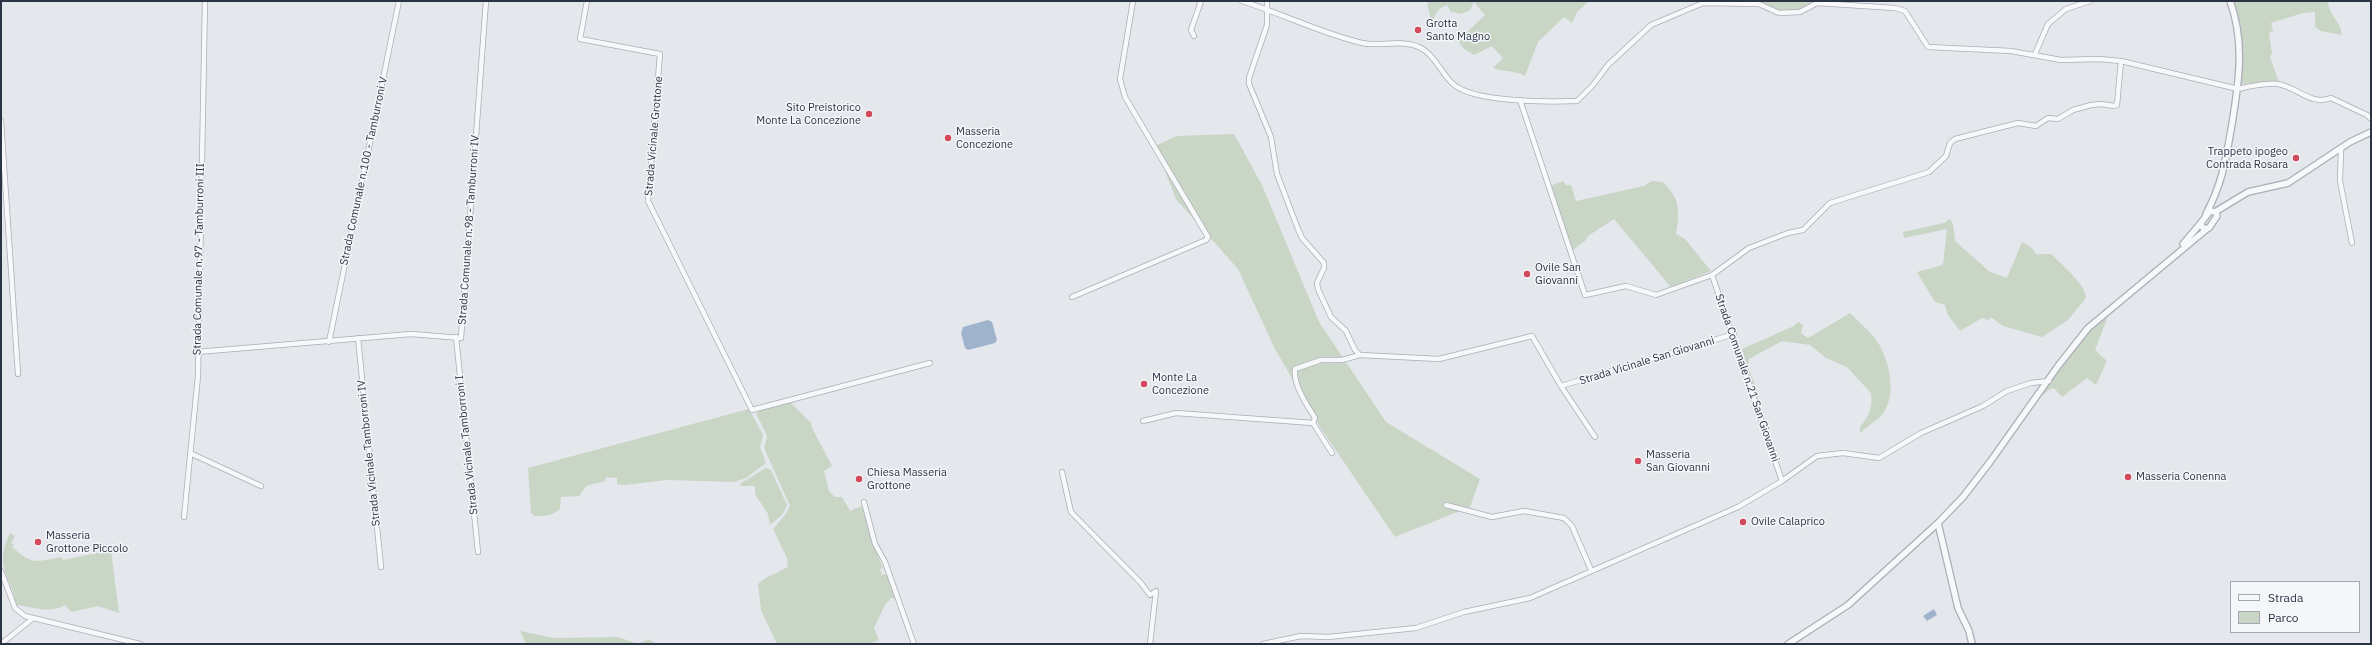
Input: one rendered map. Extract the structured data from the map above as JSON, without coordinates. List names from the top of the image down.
{
  "streets": {
    "street": [
      "Strada Vicinale Grottone",
      "Strada Comunale n.100 - Tamburroni V",
      "Strada Comunale n.98 - Tamburroni IV",
      "Strada Comunale n.97 - Tamburroni III",
      "Strada Vicinale San Giovanni",
      "Strada Comunale n.21 San Giovanni",
      "Strada Vicinale Tamborroni I",
      "Strada Vicinale Tamborroni IV"
    ]
  },
  "crossings": [
    ["Strada Comunale n.100 - Tamburroni V", "Strada Comunale n.98 - Tamburroni IV"],
    ["Strada Comunale n.98 - Tamburroni IV", "Strada Comunale n.97 - Tamburroni III"],
    ["Strada Comunale n.98 - Tamburroni IV", "Strada Vicinale Tamborroni I"],
    ["Strada Comunale n.98 - Tamburroni IV", "Strada Vicinale Tamborroni IV"],
    ["Strada Vicinale San Giovanni", "Strada Comunale n.21 San Giovanni"]
  ],
  "places": [
    "Grotta Santo Magno",
    "Sito Preistorico Monte La Concezione",
    "Masseria Concezione",
    "Trappeto ipogeo Contrada Rosara",
    "Ovile San Giovanni",
    "Monte La Concezione",
    "Masseria San Giovanni",
    "Masseria Conenna",
    "Chiesa Masseria Grottone",
    "Ovile Calaprico",
    "Masseria Grottone Piccolo"
  ],
  "legend": ["Strada", "Parco"]
}
